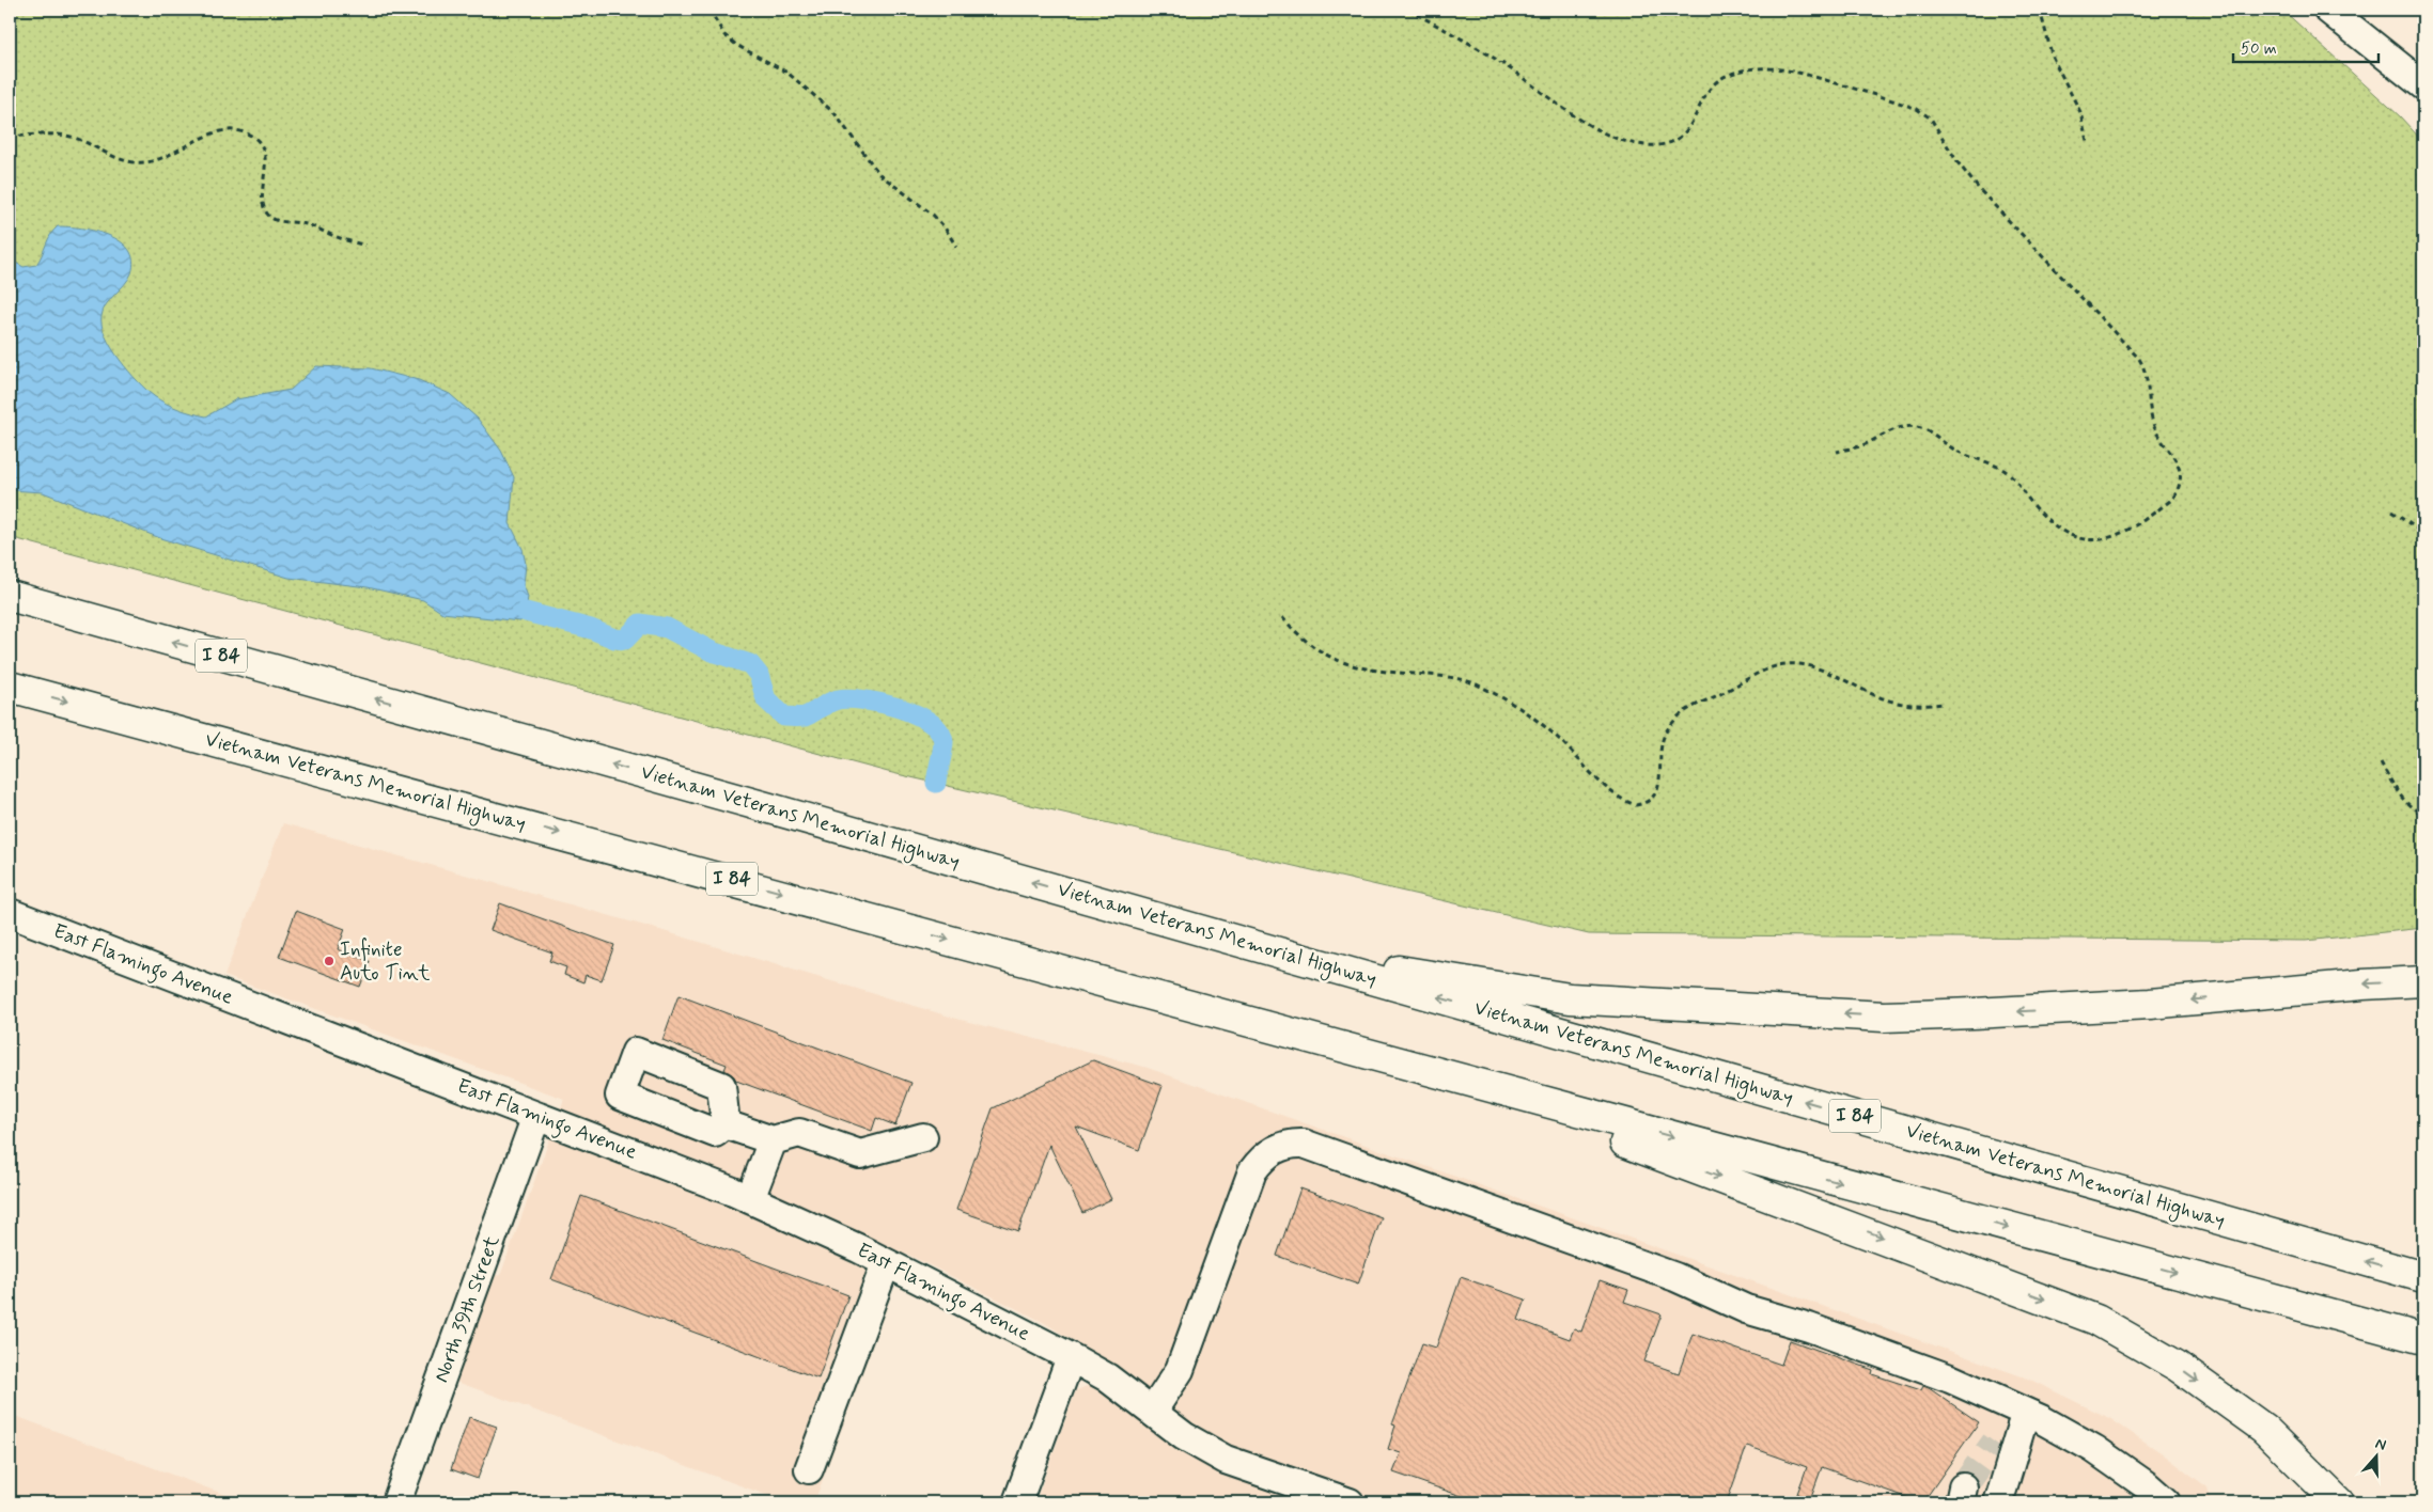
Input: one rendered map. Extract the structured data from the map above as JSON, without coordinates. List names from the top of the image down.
{
  "streets": {
    "highway": ["I 84", "Vietnam Veterans Memorial Highway"],
    "street": ["East Flamingo Avenue", "North 39th Street"]
  },
  "crossings": [
    ["East Flamingo Avenue", "North 39th Street"]
  ],
  "places": ["Infinite Auto Tint"],
  "scale_bar": "50 m",
  "north": "top"
}
